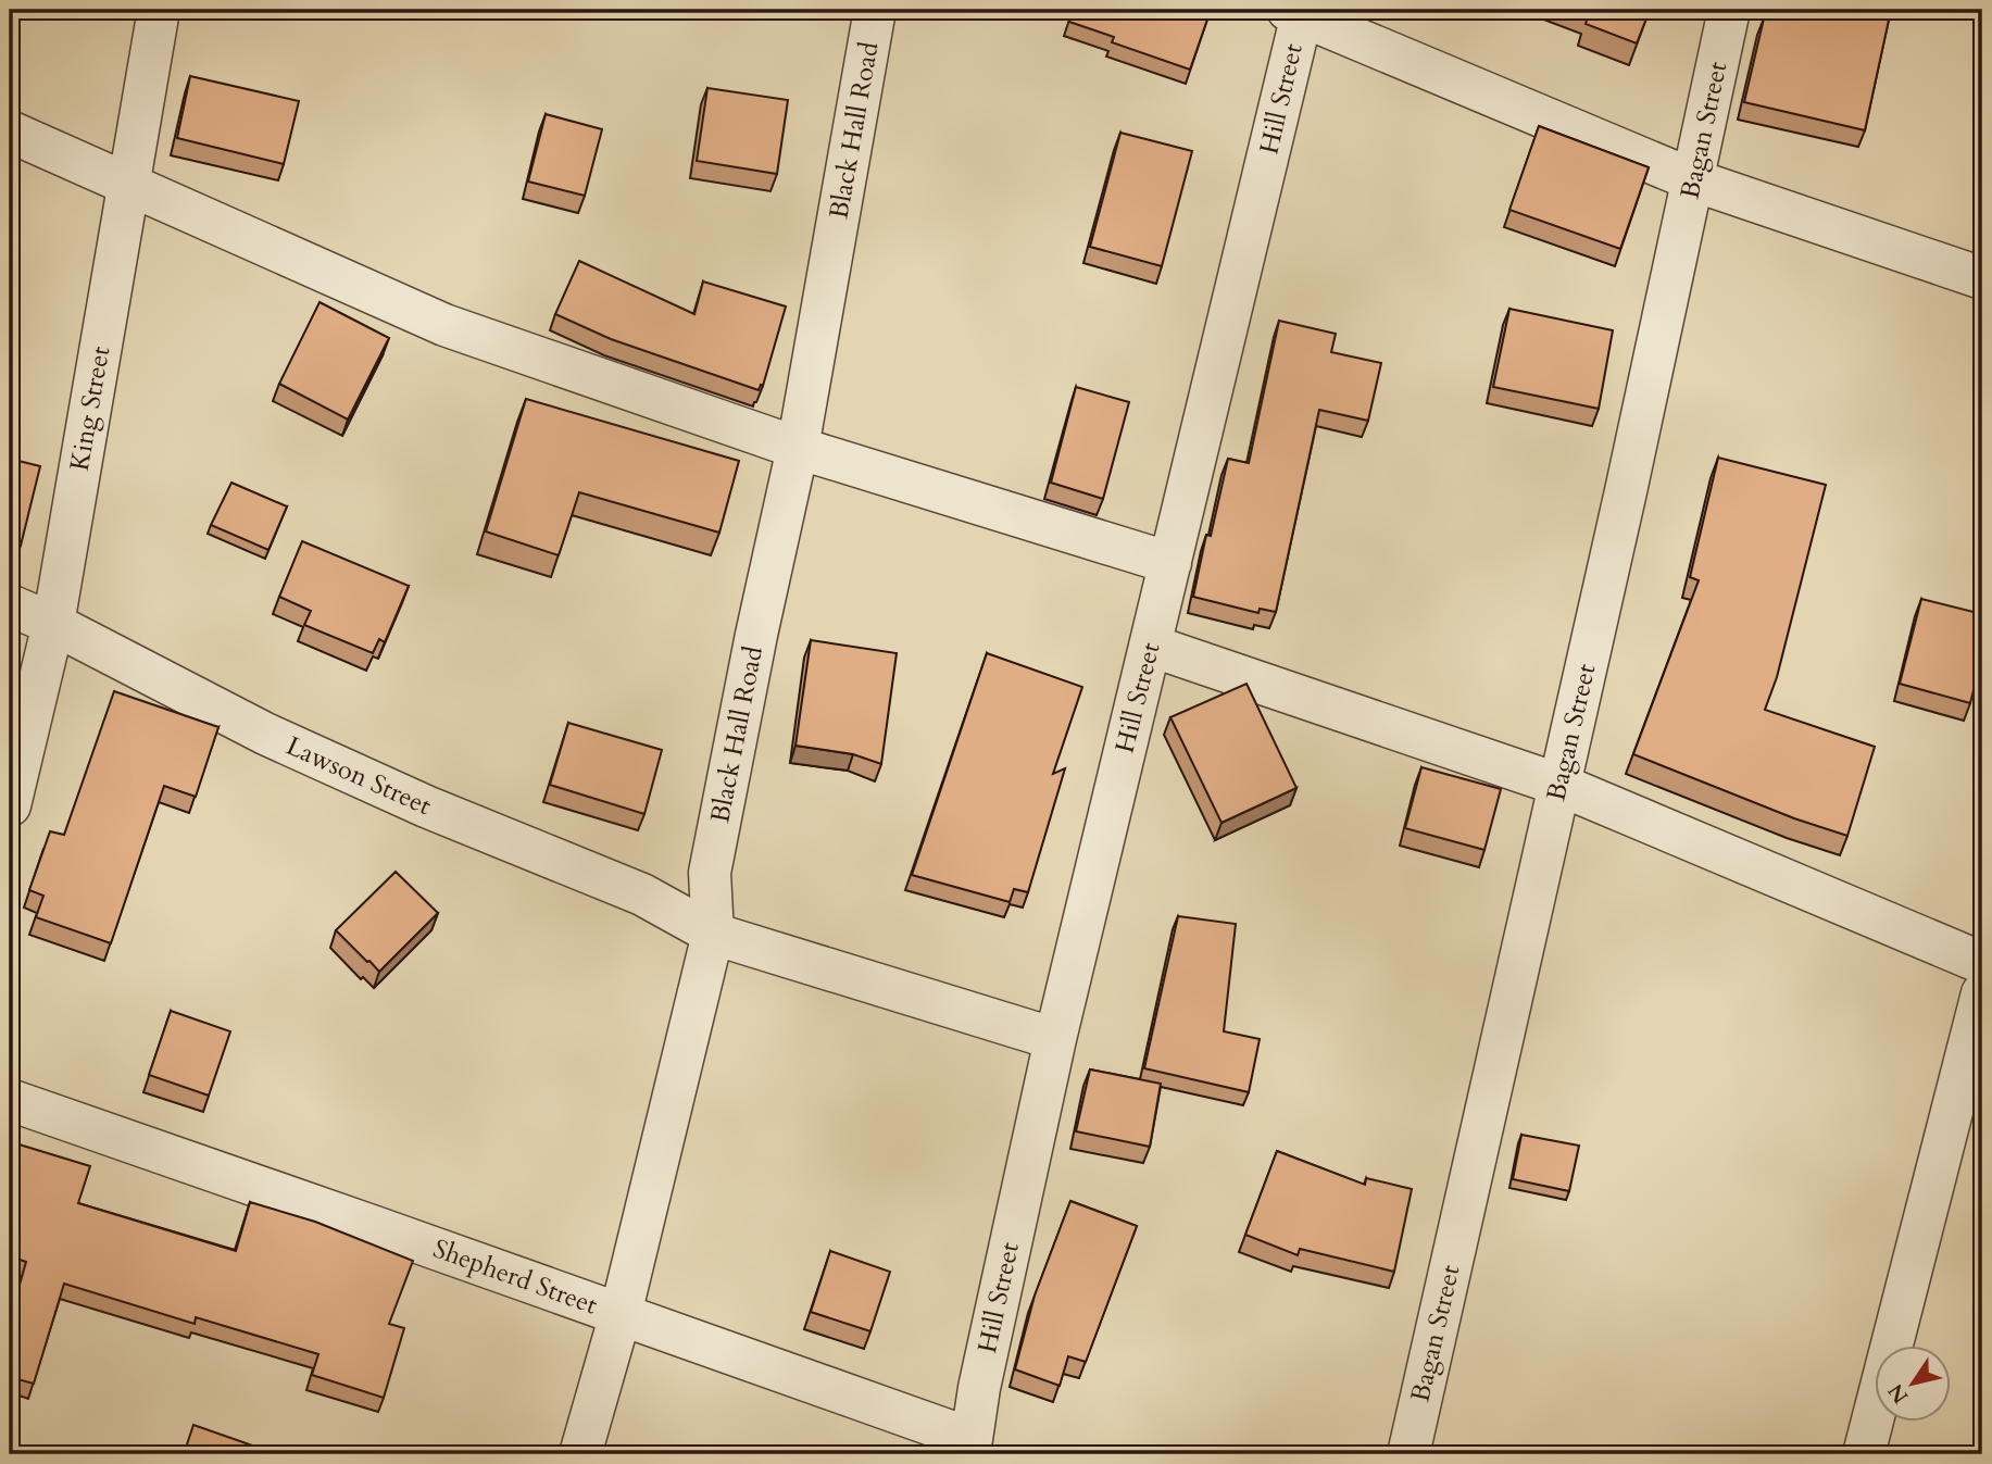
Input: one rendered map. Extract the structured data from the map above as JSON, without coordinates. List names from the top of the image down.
{
  "streets": {
    "street": [
      "Hill Street",
      "Black Hall Road",
      "Bagan Street",
      "King Street",
      "Lawson Street",
      "Shepherd Street"
    ]
  },
  "crossings": [
    ["Hill Street", "Lawson Street"],
    ["Hill Street", "Shepherd Street"],
    ["Black Hall Road", "Lawson Street"],
    ["Black Hall Road", "Shepherd Street"],
    ["King Street", "Lawson Street"]
  ],
  "north": "bottom left"
}
